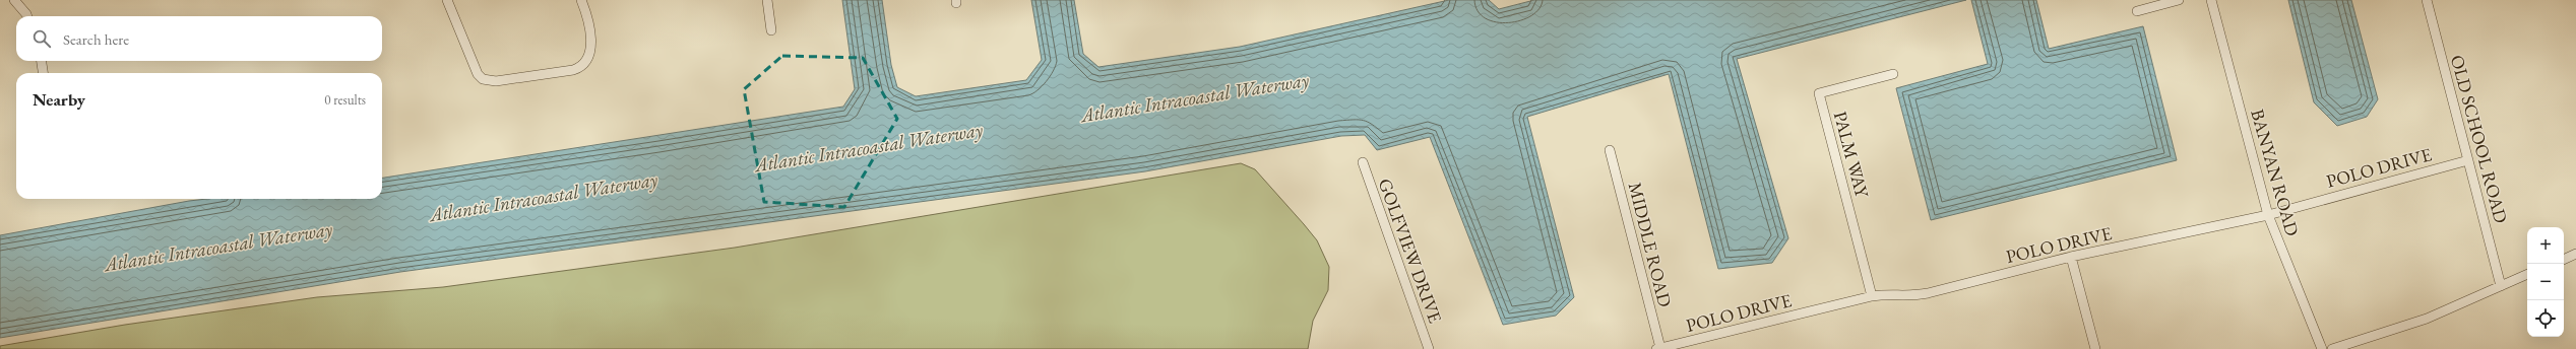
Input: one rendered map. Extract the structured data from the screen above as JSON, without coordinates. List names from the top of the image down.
{
  "streets": {
    "street": [
      "OLD SCHOOL ROAD",
      "PALM WAY",
      "POLO DRIVE",
      "BANYAN ROAD",
      "MIDDLE ROAD",
      "GOLFVIEW DRIVE"
    ]
  },
  "crossings": [
    ["OLD SCHOOL ROAD", "POLO DRIVE"],
    ["PALM WAY", "POLO DRIVE"],
    ["POLO DRIVE", "BANYAN ROAD"],
    ["POLO DRIVE", "MIDDLE ROAD"]
  ],
  "water": ["Atlantic Intracoastal Waterway"],
  "page": {
    "search": "Search here",
    "heading": ["Nearby", "0 results"],
    "map_buttons": ["+", "−"]
  }
}
